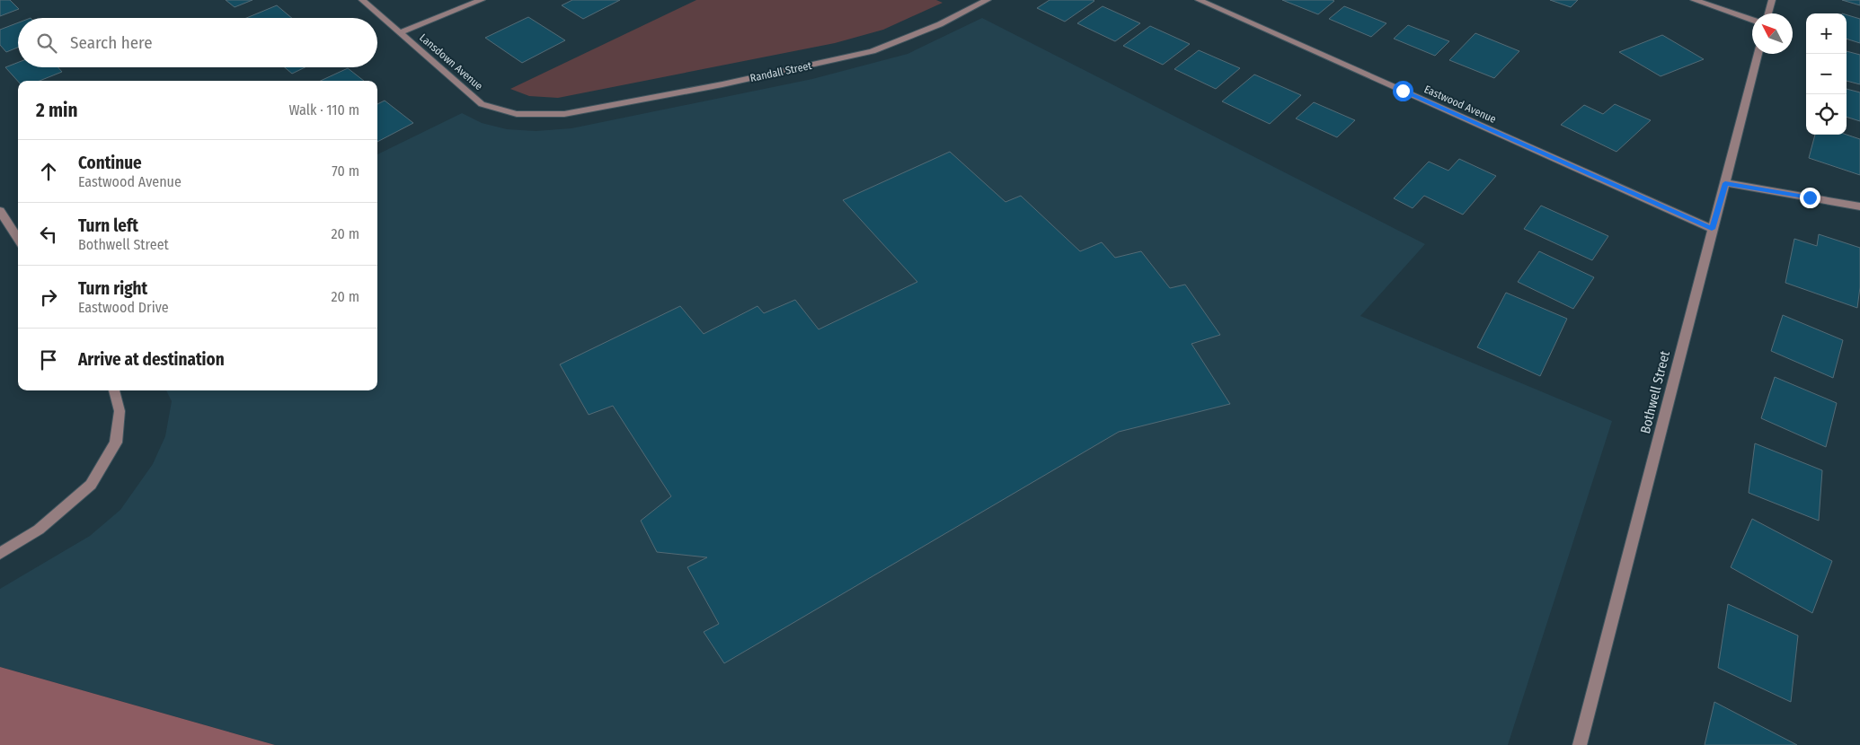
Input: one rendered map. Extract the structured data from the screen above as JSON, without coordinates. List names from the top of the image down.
{
  "streets": {
    "street": [
      "Lansdown Avenue",
      "Randall Street",
      "Eastwood Avenue",
      "Bothwell Street"
    ]
  },
  "crossings": [
    ["Lansdown Avenue", "Randall Street"],
    ["Eastwood Avenue", "Bothwell Street"]
  ],
  "north": "top left",
  "page": {
    "map_buttons": ["+", "−"],
    "search": "Search here",
    "heading": ["2 min", "Walk · 110 m"],
    "list": [
      ["Continue", "Eastwood Avenue", "70 m"],
      ["Turn left", "Bothwell Street", "20 m"],
      ["Turn right", "Eastwood Drive", "20 m"],
      "Arrive at destination"
    ]
  }
}
